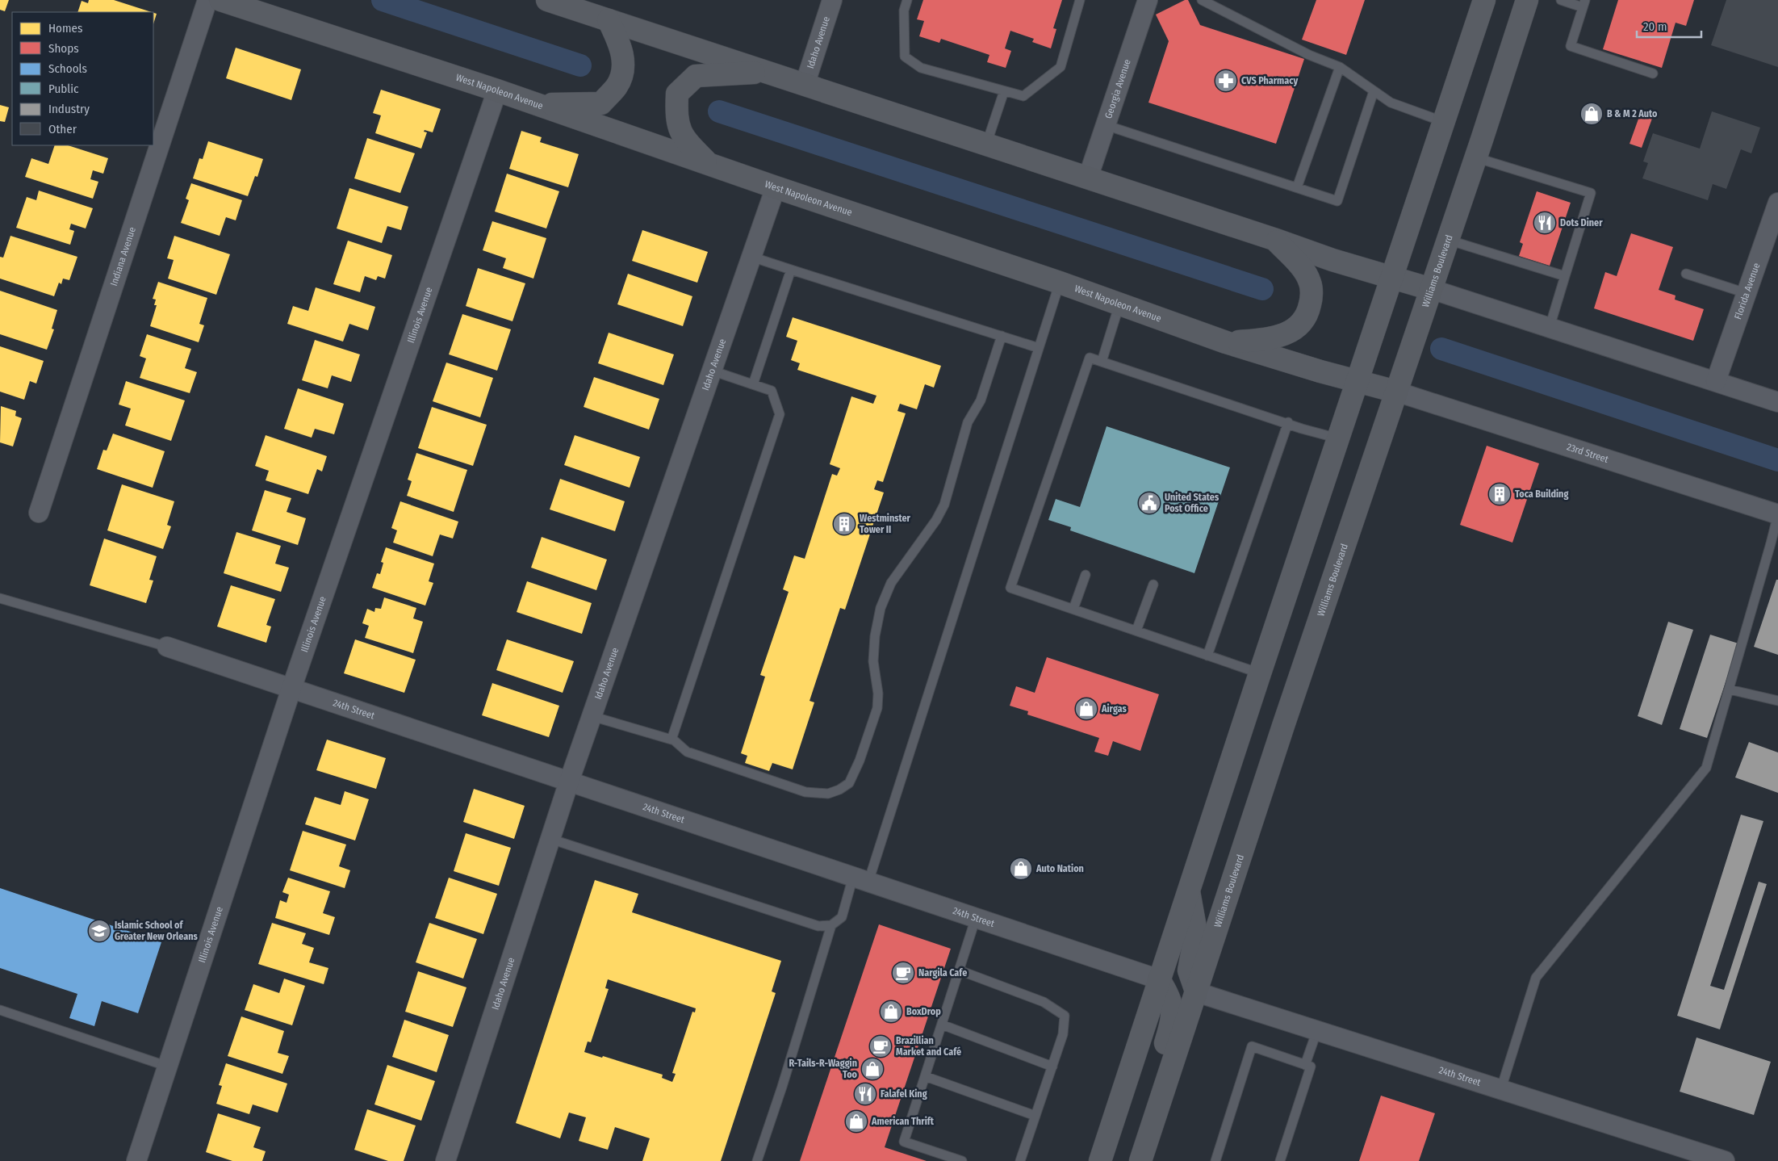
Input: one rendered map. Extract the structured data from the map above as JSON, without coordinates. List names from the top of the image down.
{
  "streets": {
    "main road": ["West Napoleon Avenue", "Williams Boulevard"],
    "street": [
      "Idaho Avenue",
      "Georgia Avenue",
      "Indiana Avenue",
      "Florida Avenue",
      "Illinois Avenue",
      "23rd Street",
      "24th Street"
    ]
  },
  "crossings": [
    ["Idaho Avenue", "West Napoleon Avenue"],
    ["Idaho Avenue", "24th Street"],
    ["West Napoleon Avenue", "Williams Boulevard"],
    ["West Napoleon Avenue", "Illinois Avenue"],
    ["West Napoleon Avenue", "23rd Street"],
    ["Williams Boulevard", "23rd Street"],
    ["Williams Boulevard", "24th Street"],
    ["Illinois Avenue", "24th Street"]
  ],
  "places": {
    "pharmacy": ["CVS Pharmacy"],
    "shop": [
      "B & M 2 Auto",
      "Airgas",
      "Auto Nation",
      "BoxDrop",
      "R-Tails-R-Waggin Too",
      "American Thrift"
    ],
    "restaurant": ["Dots Diner", "Falafel King"],
    "building": ["Toca Building", "Westminster Tower II"],
    "public building": ["United States Post Office"],
    "school or university": ["Islamic School of Greater New Orleans"],
    "cafe": ["Nargila Cafe", "Brazillian Market and Café"]
  },
  "legend": [
    "Homes",
    "Shops",
    "Schools",
    "Public",
    "Industry",
    "Other"
  ],
  "scale_bar": "20 m"
}
